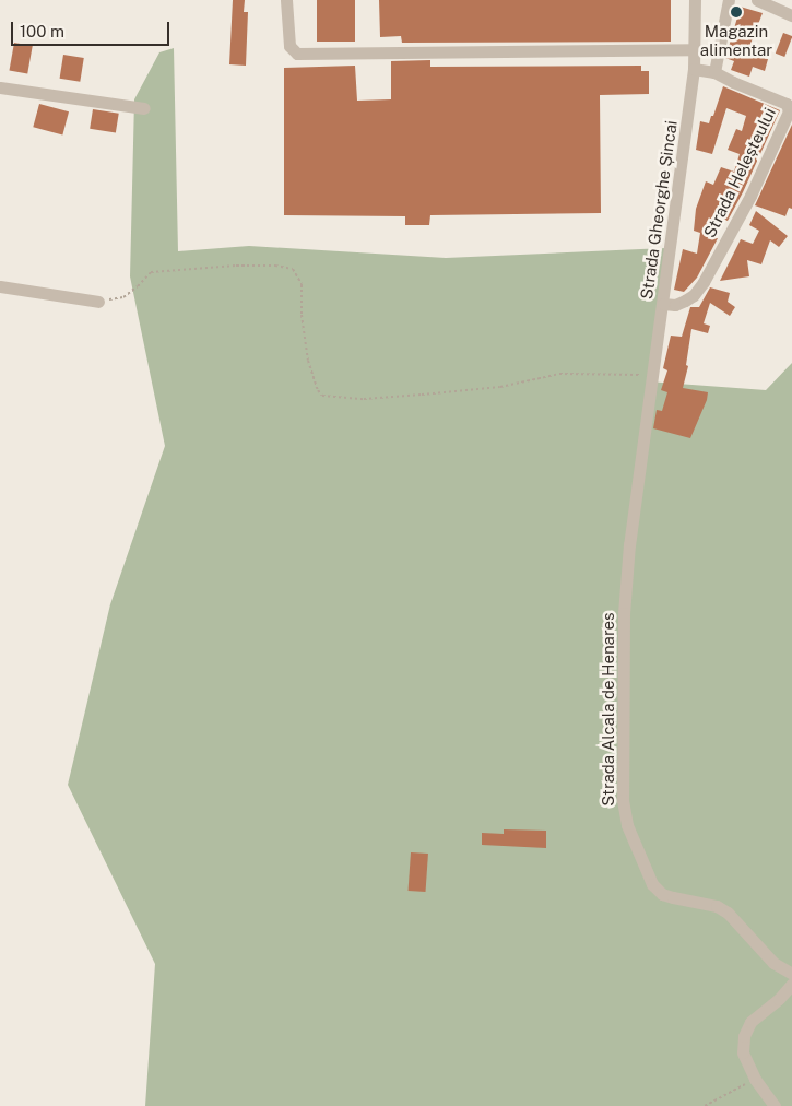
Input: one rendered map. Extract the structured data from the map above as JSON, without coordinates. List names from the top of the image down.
{
  "streets": {
    "street": ["Strada Heleșteului", "Strada Gheorghe Șincai", "Strada Alcala de Henares"]
  },
  "crossings": [
    ["Strada Heleșteului", "Strada Gheorghe Șincai"],
    ["Strada Gheorghe Șincai", "Strada Alcala de Henares"]
  ],
  "places": ["Magazin alimentar"],
  "scale_bar": "100 m"
}
